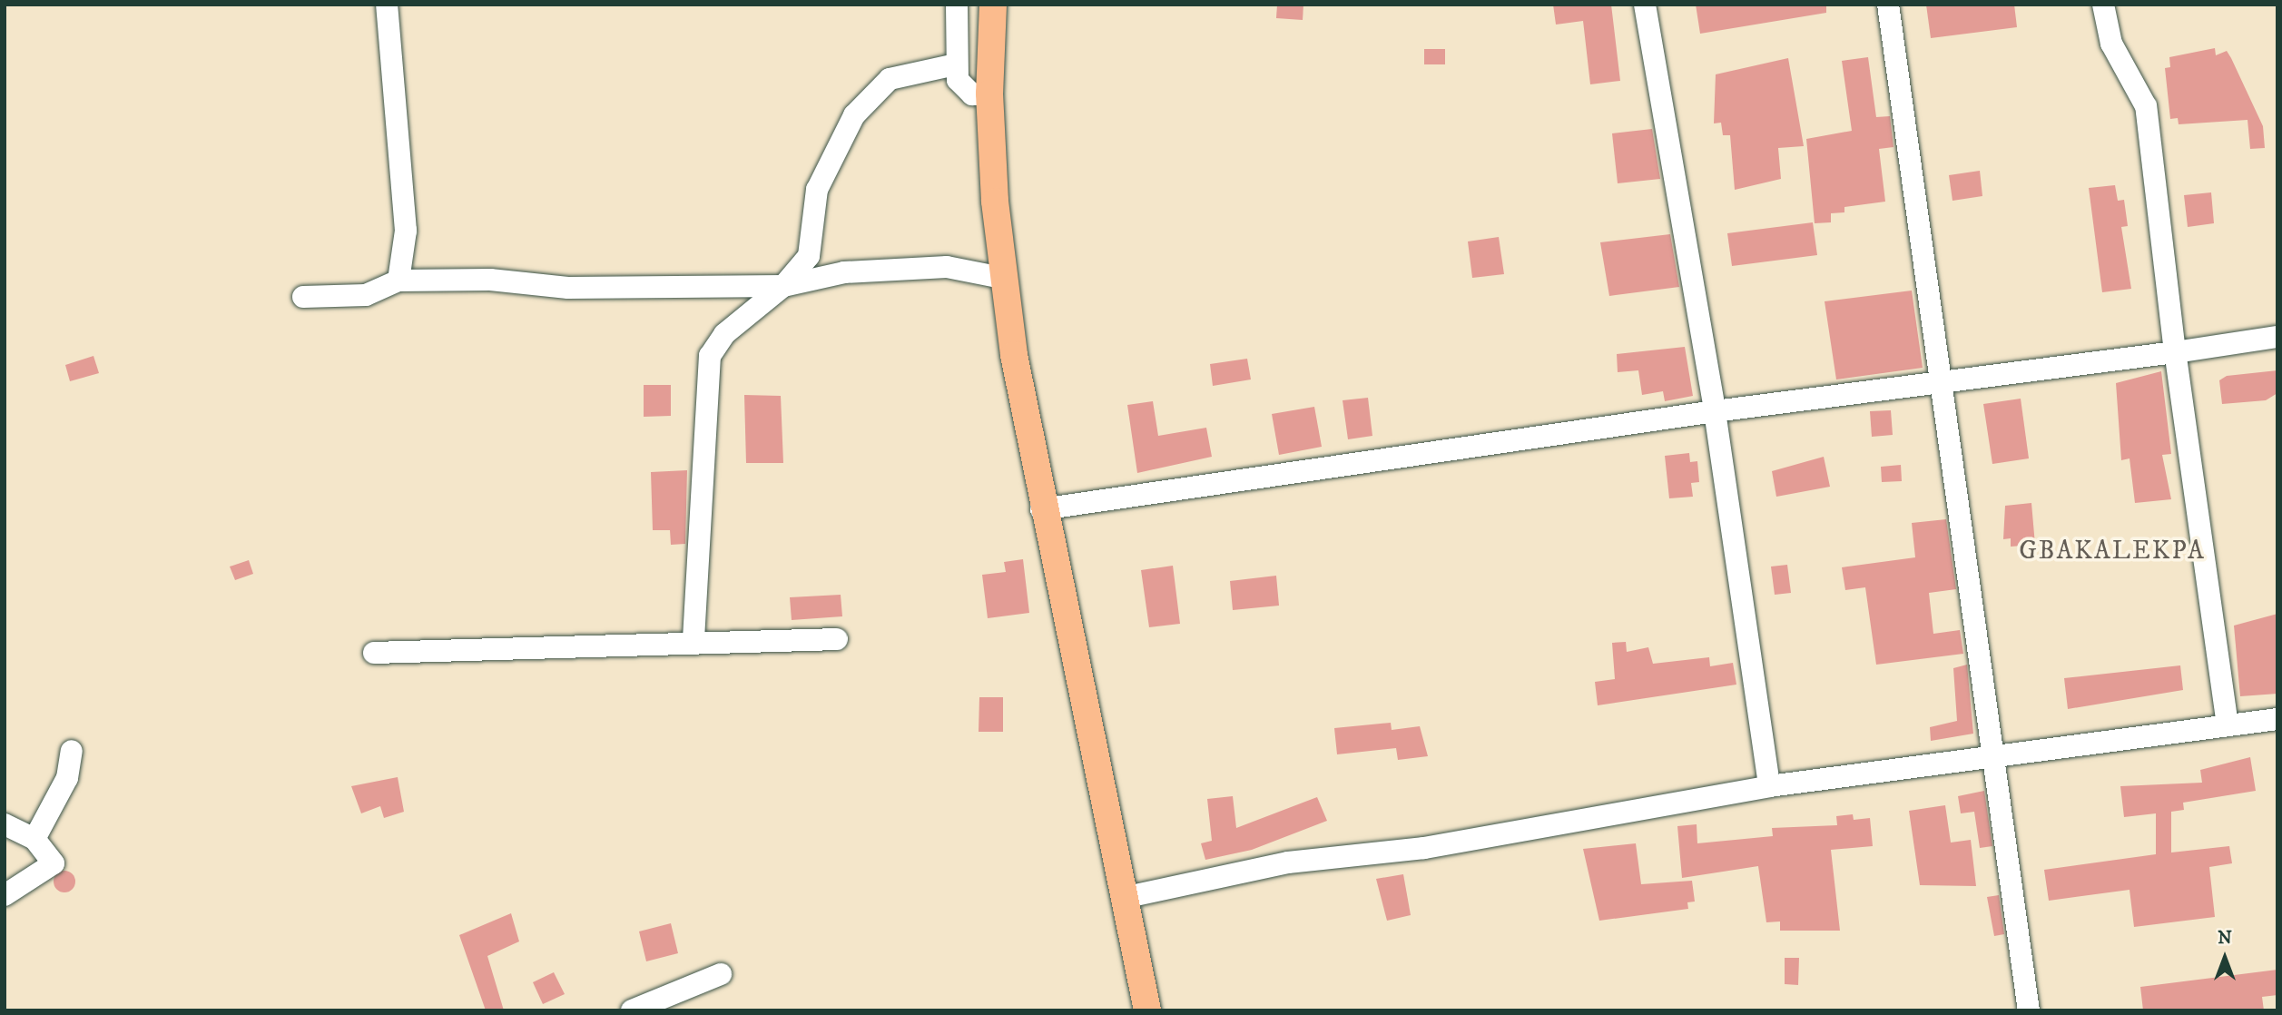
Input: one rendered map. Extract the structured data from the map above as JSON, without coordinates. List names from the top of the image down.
{
  "districts": ["GBAKALEKPA"],
  "north": "top"
}
